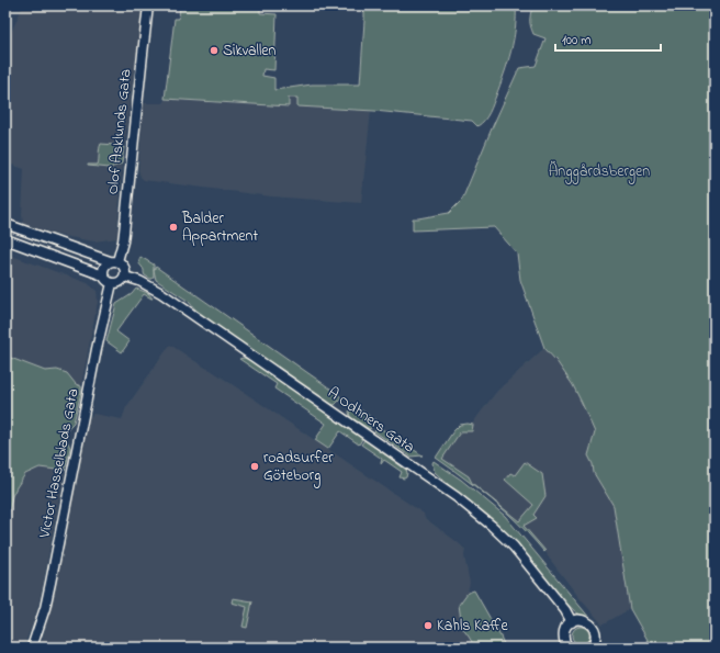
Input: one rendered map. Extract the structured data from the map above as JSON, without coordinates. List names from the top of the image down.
{
  "streets": {
    "street": ["Olof Asklunds Gata", "A Odhners Gata", "Victor Hasselblads Gata"]
  },
  "crossings": [
    ["Olof Asklunds Gata", "A Odhners Gata"],
    ["Olof Asklunds Gata", "Victor Hasselblads Gata"],
    ["A Odhners Gata", "Victor Hasselblads Gata"]
  ],
  "parks": ["Änggårdsbergen"],
  "places": [
    "Sikvallen",
    "Balder Appartment",
    "roadsurfer Göteborg",
    "Kahls Kaffe"
  ],
  "scale_bar": "100 m"
}
